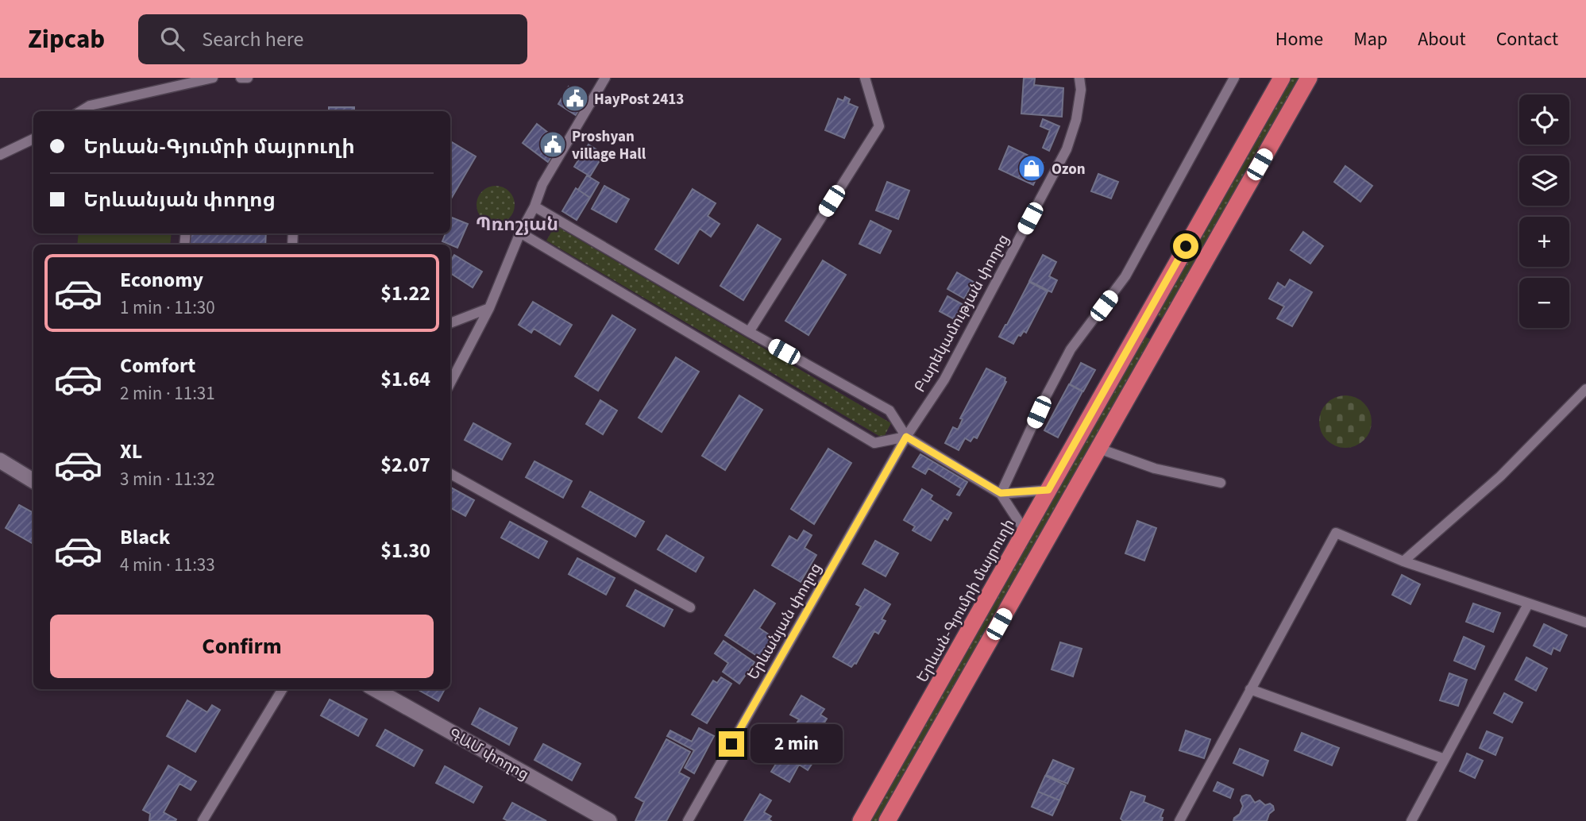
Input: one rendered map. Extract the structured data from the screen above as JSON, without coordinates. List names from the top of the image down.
{
  "streets": {
    "highway": ["Երևան-Գյումրի մայրուղի"],
    "street": ["Բարեկամության փողոց", "Երևանյան փողոց", "ԳԱՄ փողոց"]
  },
  "crossings": [
    ["Բարեկամության փողոց", "Երևանյան փողոց"]
  ],
  "districts": ["Պռոշյան"],
  "places": {
    "public building": ["HayPost 2413", "Proshyan village Hall"],
    "shop": ["Ozon"]
  },
  "page": {
    "header": "Zipcab",
    "search": "Search here",
    "nav": [
      "Home",
      "Map",
      "About",
      "Contact"
    ],
    "map_buttons": ["+", "−"],
    "banner": ["Երևան-Գյումրի մայրուղի", "Երևանյան փողոց"],
    "list": [
      {
        "name": "Economy",
        "note": "1 min · 11:30",
        "value": "$1.22"
      },
      {
        "name": "Comfort",
        "note": "2 min · 11:31",
        "value": "$1.64"
      },
      {
        "name": "XL",
        "note": "3 min · 11:32",
        "value": "$2.07"
      },
      {
        "name": "Black",
        "note": "4 min · 11:33",
        "value": "$1.30"
      }
    ],
    "buttons": "Confirm",
    "bubble": "2 min"
  }
}
